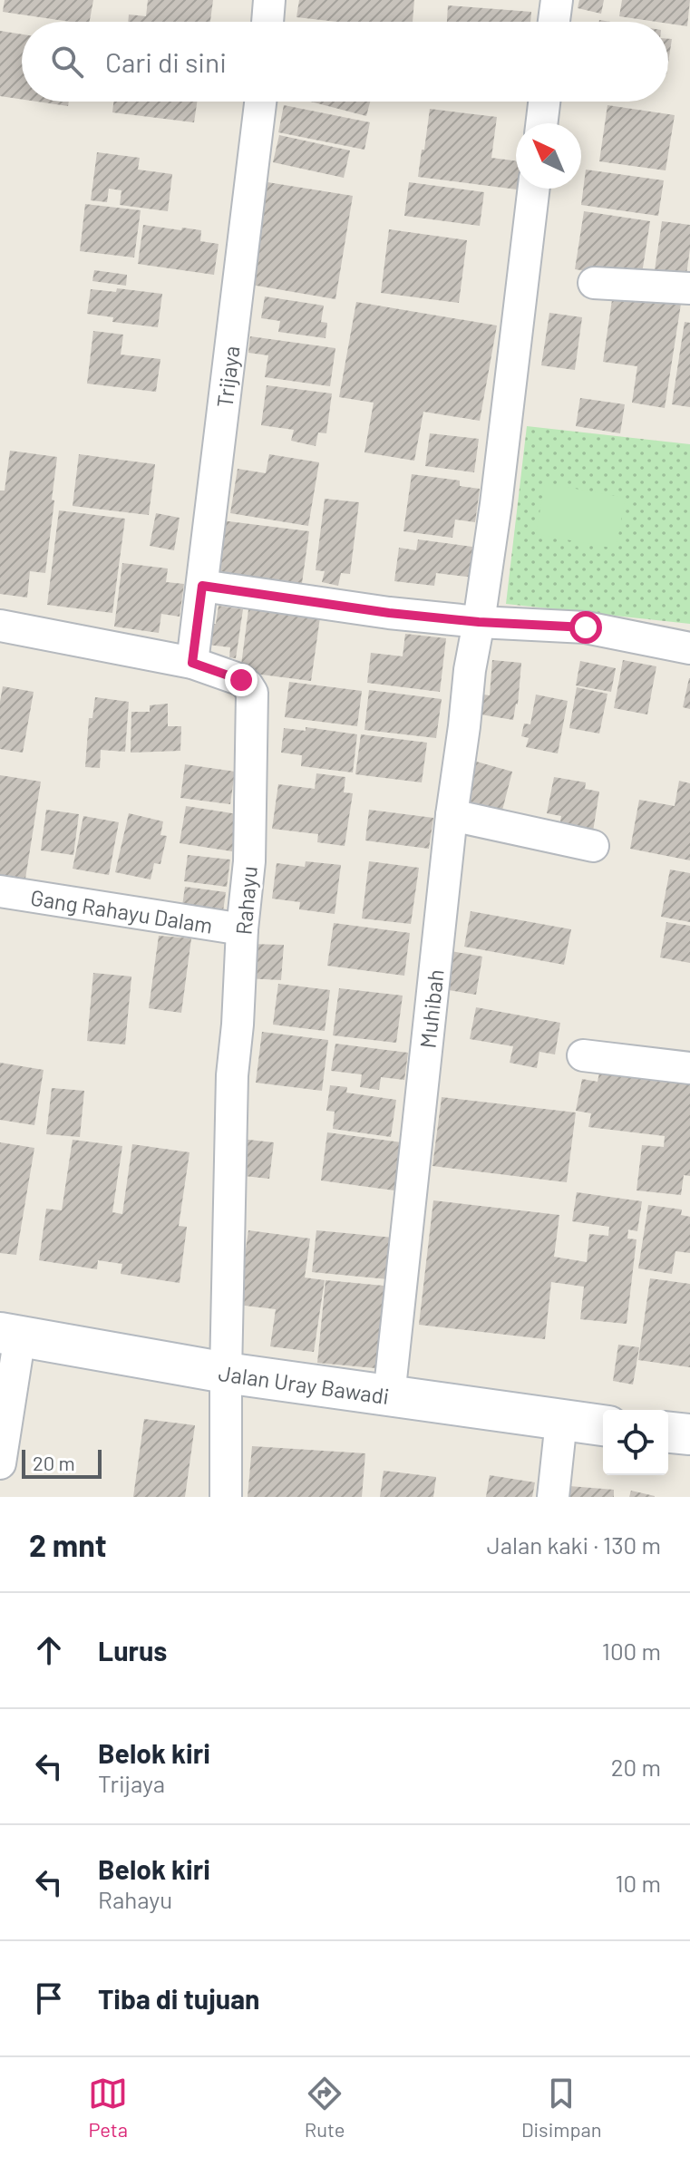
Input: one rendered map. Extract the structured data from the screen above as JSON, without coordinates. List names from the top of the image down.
{
  "streets": {
    "street": [
      "Trijaya",
      "Rahayu",
      "Gang Rahayu Dalam",
      "Muhibah",
      "Jalan Uray Bawadi"
    ]
  },
  "crossings": [
    ["Trijaya", "Rahayu"],
    ["Rahayu", "Gang Rahayu Dalam"],
    ["Rahayu", "Jalan Uray Bawadi"],
    ["Muhibah", "Jalan Uray Bawadi"]
  ],
  "scale_bar": "20 m",
  "north": "top left",
  "page": {
    "search": "Cari di sini",
    "scale": "20 m",
    "heading": ["2 mnt", "Jalan kaki · 130 m"],
    "list": [
      ["Lurus", "100 m"],
      ["Belok kiri", "Trijaya", "20 m"],
      ["Belok kiri", "Rahayu", "10 m"],
      "Tiba di tujuan"
    ],
    "nav": ["Peta", "Rute", "Disimpan"]
  }
}
